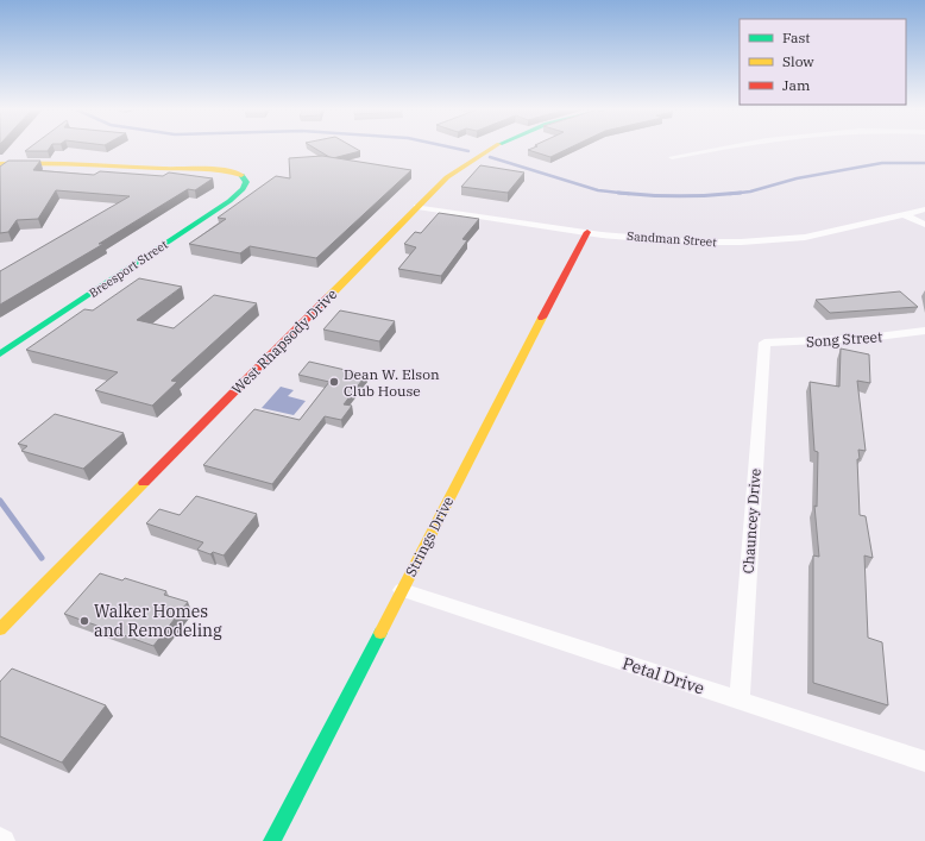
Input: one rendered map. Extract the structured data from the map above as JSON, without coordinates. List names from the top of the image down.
{
  "streets": {
    "street": [
      "Sandman Street",
      "Breesport Street",
      "Song Street",
      "West Rhapsody Drive",
      "Chauncey Drive",
      "Strings Drive",
      "Petal Drive"
    ]
  },
  "crossings": [
    ["Sandman Street", "West Rhapsody Drive"],
    ["Sandman Street", "Strings Drive"],
    ["Song Street", "Chauncey Drive"],
    ["Chauncey Drive", "Petal Drive"],
    ["Strings Drive", "Petal Drive"]
  ],
  "places": ["Dean W. Elson Club House", "Walker Homes and Remodeling"],
  "legend": ["Fast", "Slow", "Jam"]
}
